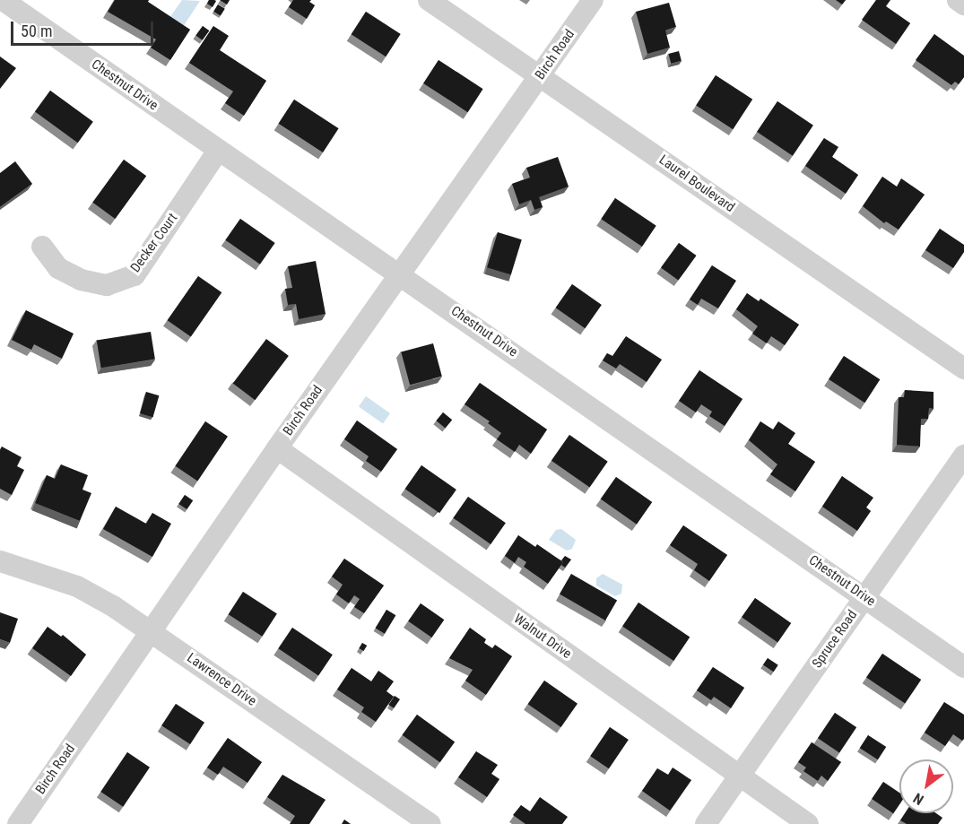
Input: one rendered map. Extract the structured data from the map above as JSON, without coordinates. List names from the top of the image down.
{
  "streets": {
    "street": [
      "Birch Road",
      "Chestnut Drive",
      "Laurel Boulevard",
      "Decker Court",
      "Walnut Drive",
      "Spruce Road",
      "Lawrence Drive"
    ]
  },
  "crossings": [
    ["Birch Road", "Chestnut Drive"],
    ["Birch Road", "Laurel Boulevard"],
    ["Birch Road", "Walnut Drive"],
    ["Birch Road", "Lawrence Drive"],
    ["Chestnut Drive", "Decker Court"],
    ["Chestnut Drive", "Spruce Road"],
    ["Walnut Drive", "Spruce Road"]
  ],
  "scale_bar": "50 m",
  "north": "bottom left"
}
